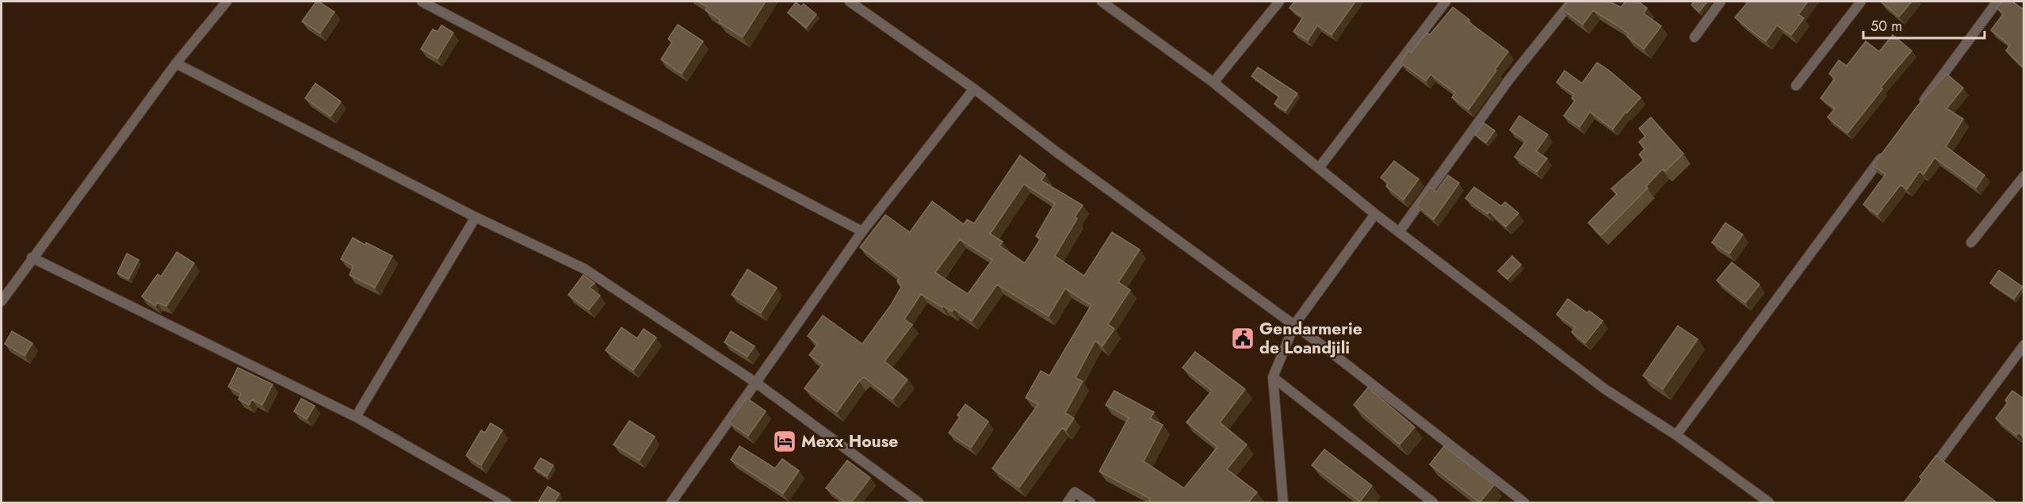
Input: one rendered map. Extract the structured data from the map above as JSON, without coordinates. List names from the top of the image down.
{
  "places": {
    "public building": ["Gendarmerie de Loandjili"],
    "hotel": ["Mexx House"]
  },
  "scale_bar": "50 m"
}
